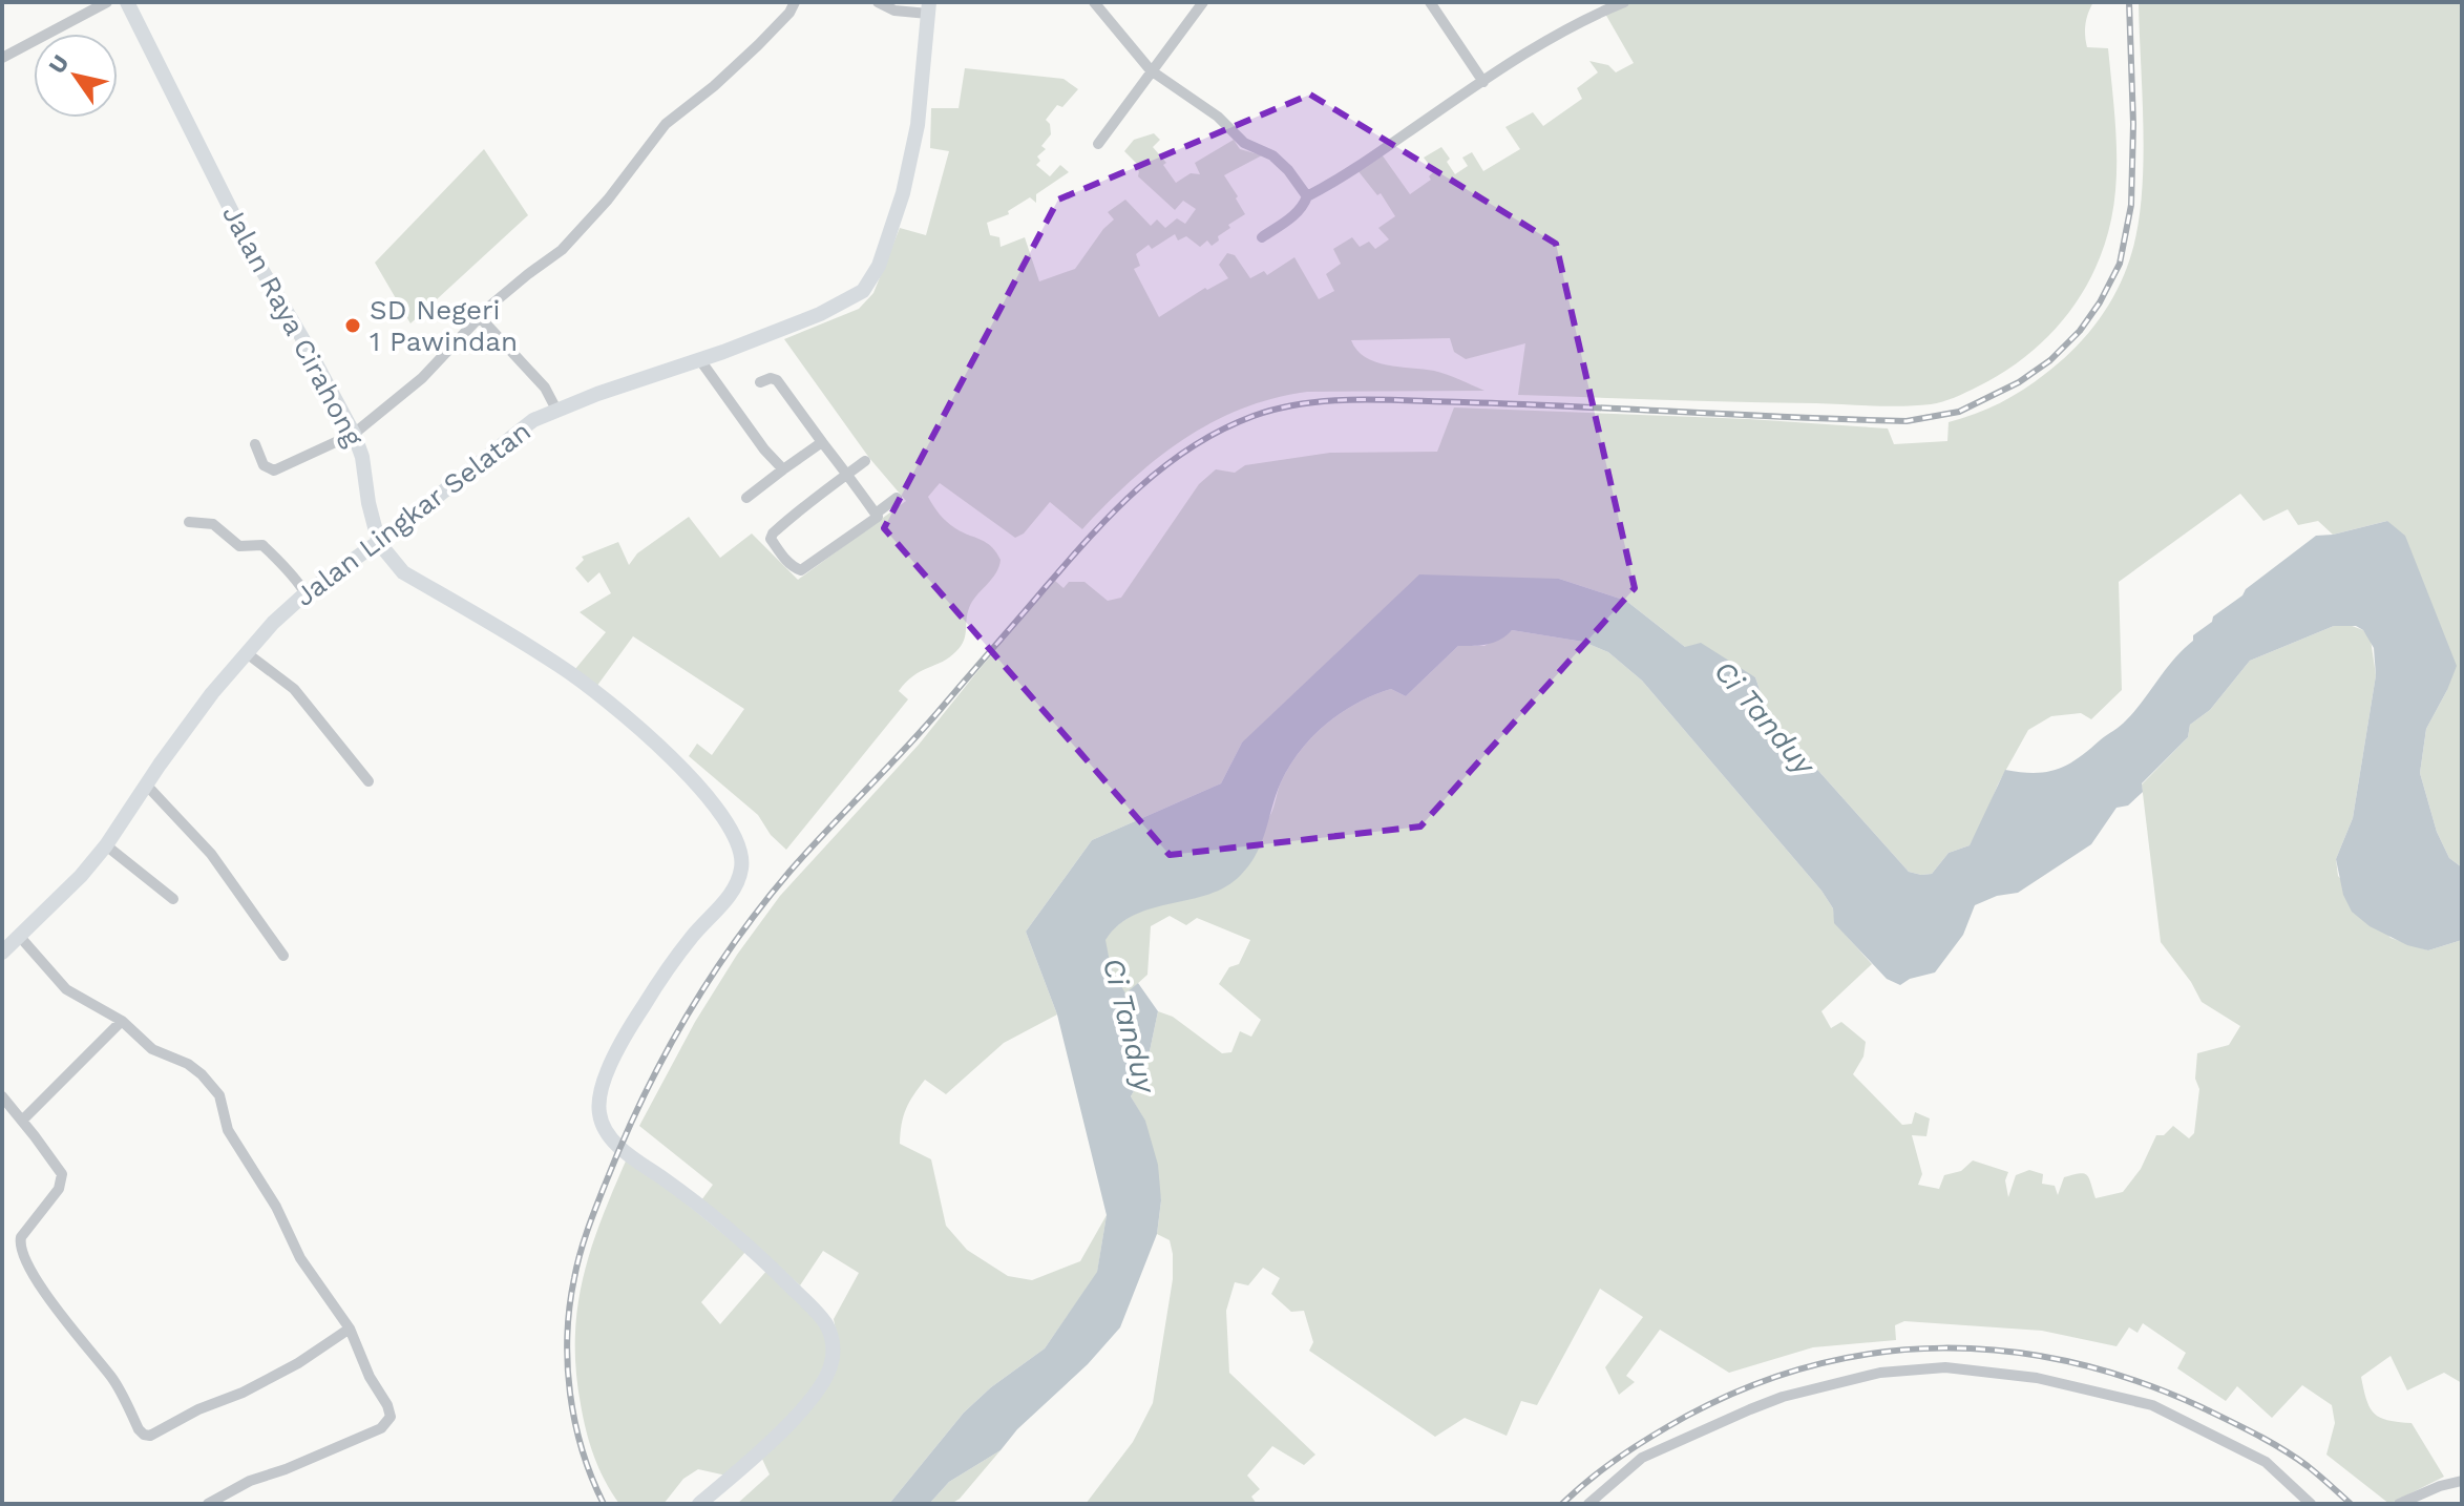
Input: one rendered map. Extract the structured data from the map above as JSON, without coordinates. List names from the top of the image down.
{
  "streets": {
    "street": ["Jalan Raya Cirahong", "Jalan Lingkar Selatan"]
  },
  "crossings": [
    ["Jalan Raya Cirahong", "Jalan Lingkar Selatan"]
  ],
  "water": ["Ci Tanduy"],
  "places": ["SD Negeri 1 Pawindan"],
  "north": "top left"
}
